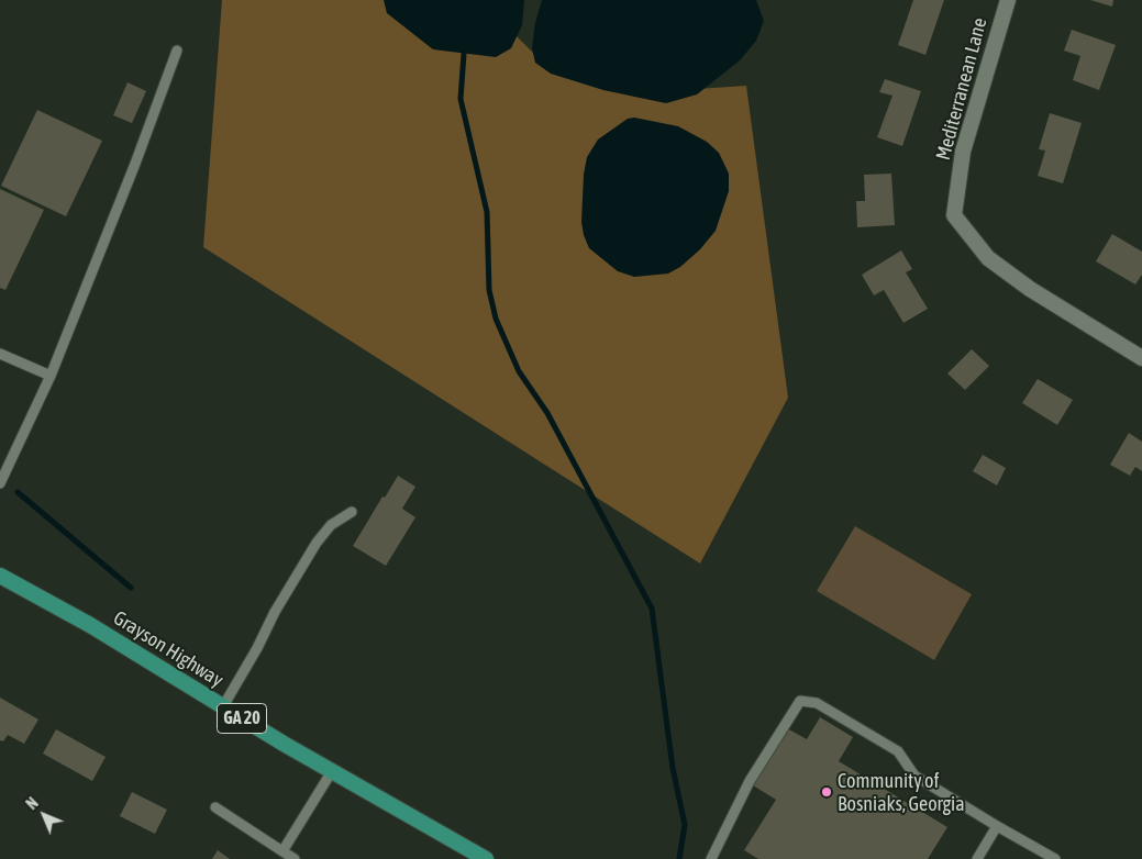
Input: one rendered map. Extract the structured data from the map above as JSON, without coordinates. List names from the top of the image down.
{
  "streets": {
    "main road": ["Grayson Highway", "GA 20"],
    "street": ["Mediterranean Lane"]
  },
  "places": ["Community of Bosniaks, Georgia"],
  "north": "top left"
}
